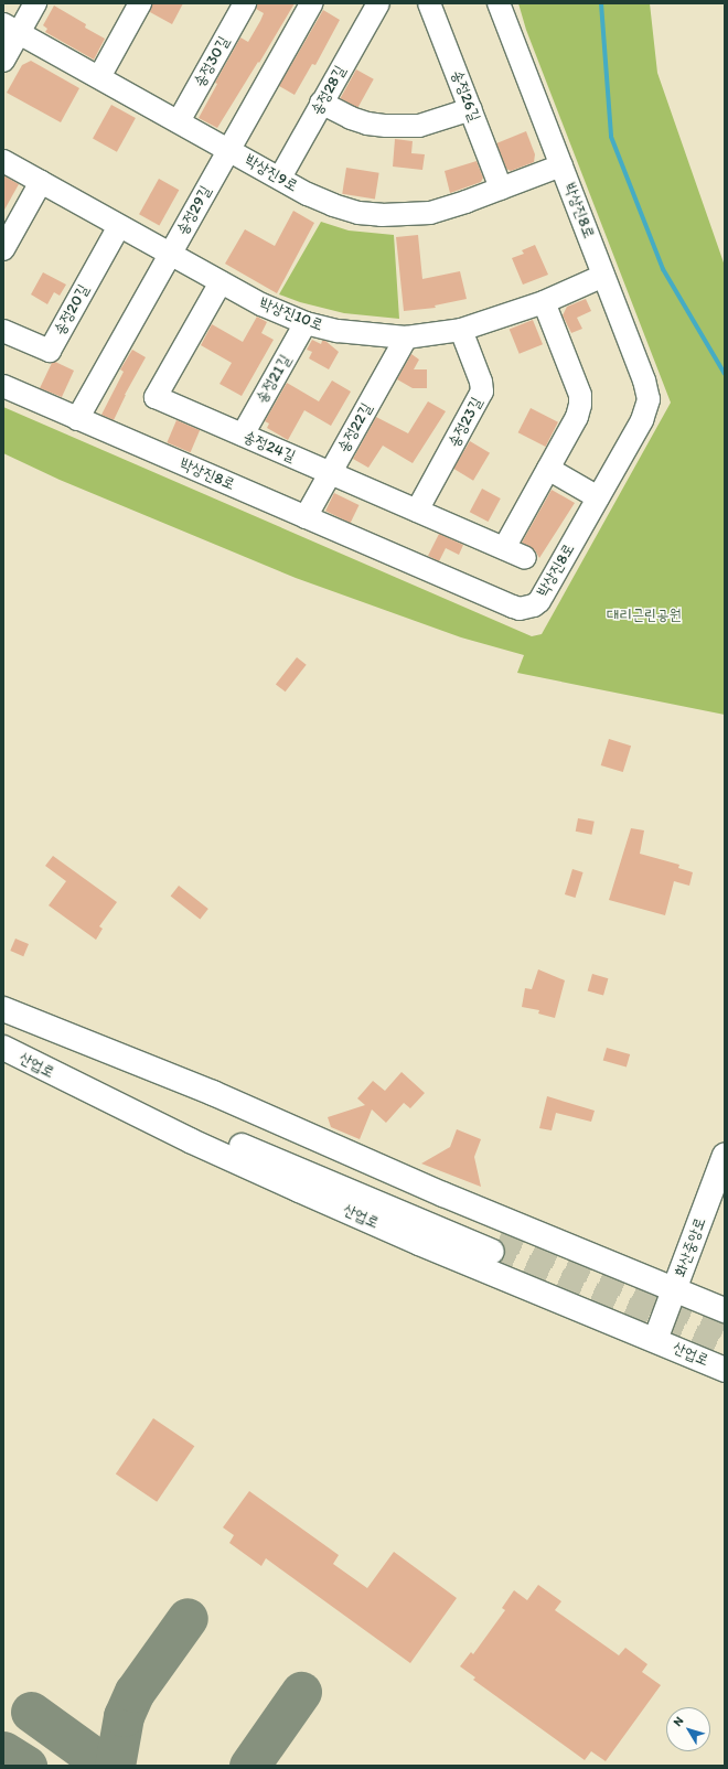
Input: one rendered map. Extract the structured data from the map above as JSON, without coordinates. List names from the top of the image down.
{
  "streets": {
    "main road": ["산업로", "화산중앙로"],
    "street": [
      "송정30길",
      "송정28길",
      "송정26길",
      "박상진9로",
      "송정29길",
      "박상진8로",
      "송정20길",
      "박상진10로",
      "송정21길",
      "송정23길",
      "송정22길",
      "송정24길"
    ]
  },
  "crossings": [
    ["송정30길", "박상진9로"],
    ["송정28길", "박상진9로"],
    ["송정26길", "박상진9로"],
    ["박상진9로", "송정29길"],
    ["박상진9로", "박상진8로"],
    ["송정29길", "박상진8로"],
    ["송정29길", "박상진10로"],
    ["박상진8로", "박상진10로"],
    ["박상진8로", "송정22길"],
    ["송정20길", "박상진10로"],
    ["박상진10로", "송정21길"],
    ["박상진10로", "송정23길"],
    ["박상진10로", "송정22길"],
    ["박상진10로", "송정24길"],
    ["송정21길", "송정24길"],
    ["송정23길", "송정24길"],
    ["송정22길", "송정24길"],
    ["산업로", "화산중앙로"]
  ],
  "parks": ["대리근린공원"],
  "north": "top left"
}
